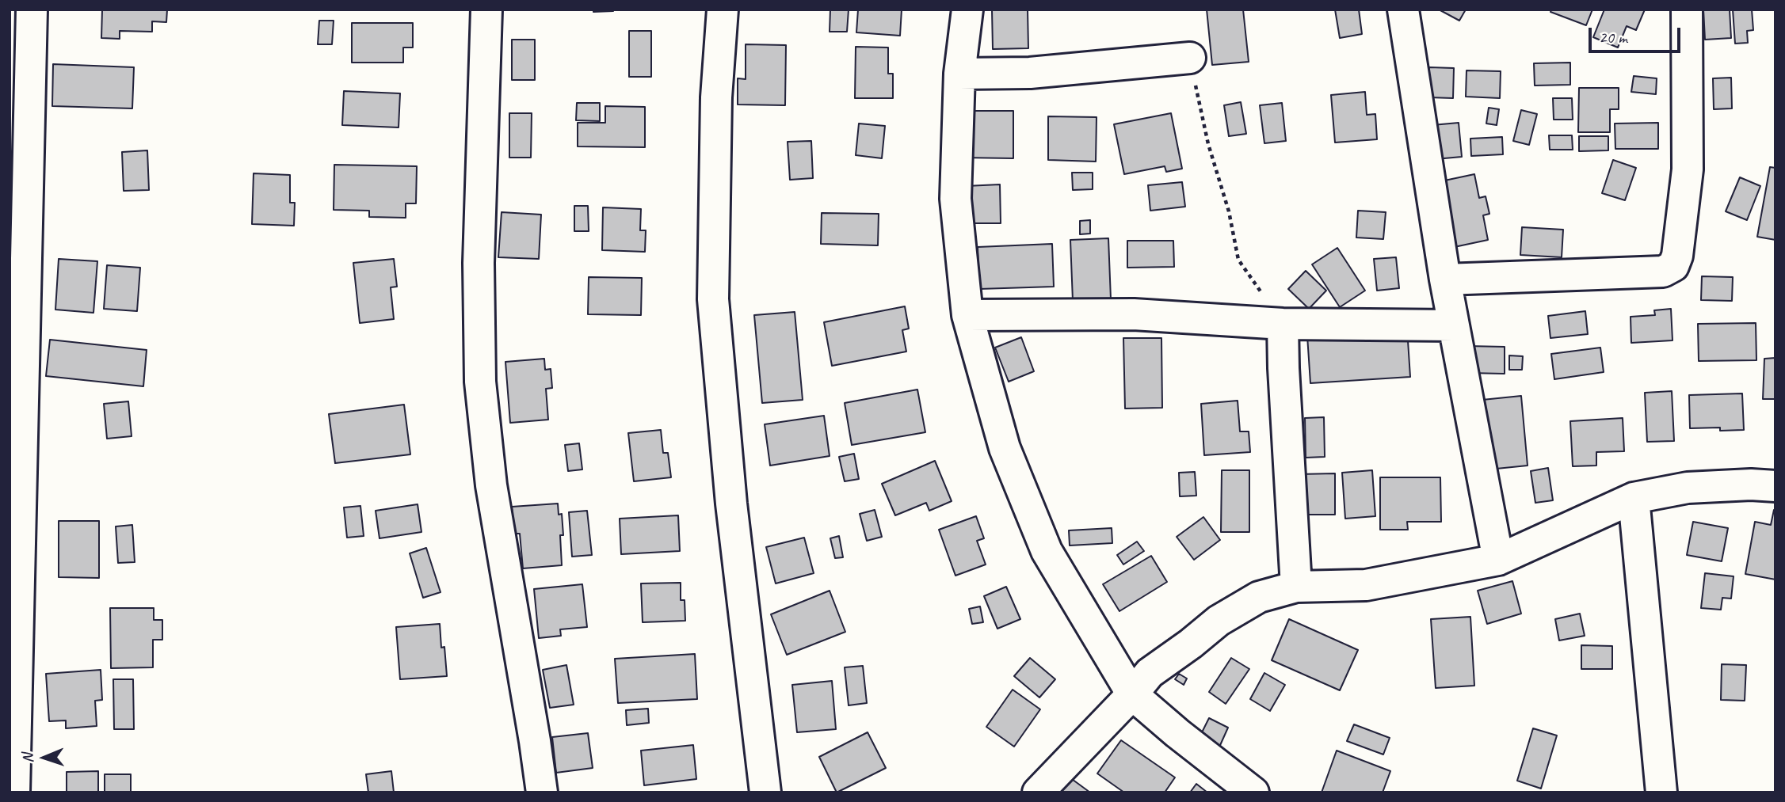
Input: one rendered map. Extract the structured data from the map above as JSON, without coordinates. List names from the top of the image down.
{
  "scale_bar": "20 m",
  "north": "left"
}
